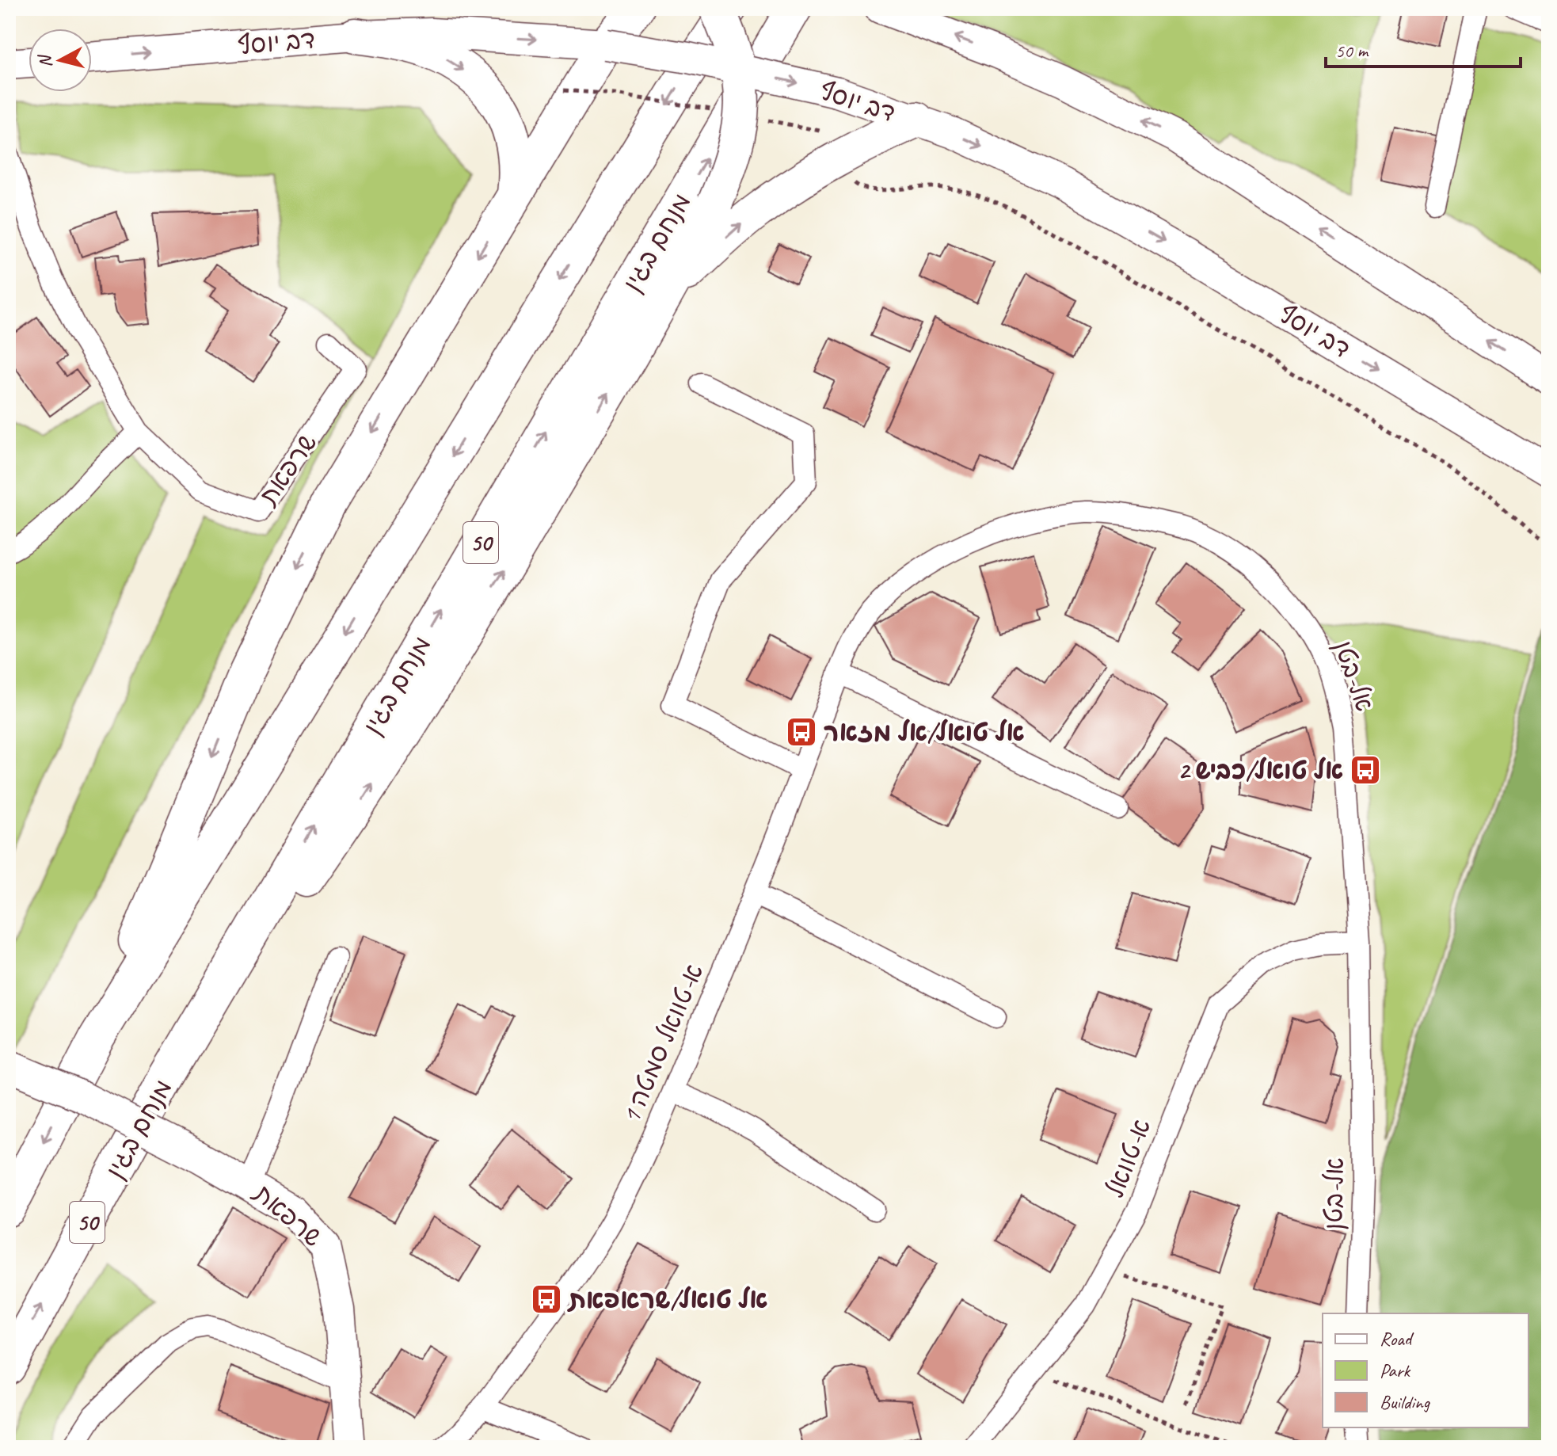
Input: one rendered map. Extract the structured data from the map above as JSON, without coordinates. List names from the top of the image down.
{
  "streets": {
    "highway": ["מנחם בגין", "50"],
    "main road": ["דב יוסף", "שרפאת"],
    "street": ["אל-בטן", "א-טוואל סמטה 1", "א-טוואל"]
  },
  "crossings": [
    ["אל-בטן", "א-טוואל סמטה 1"],
    ["אל-בטן", "א-טוואל"]
  ],
  "places": {
    "bus stop": ["אל טואל/אל מזאר", "אל טואל/כביש 2", "אל טואל/שראפאת"]
  },
  "legend": ["Road", "Park", "Building"],
  "scale_bar": "50 m",
  "north": "left"
}
